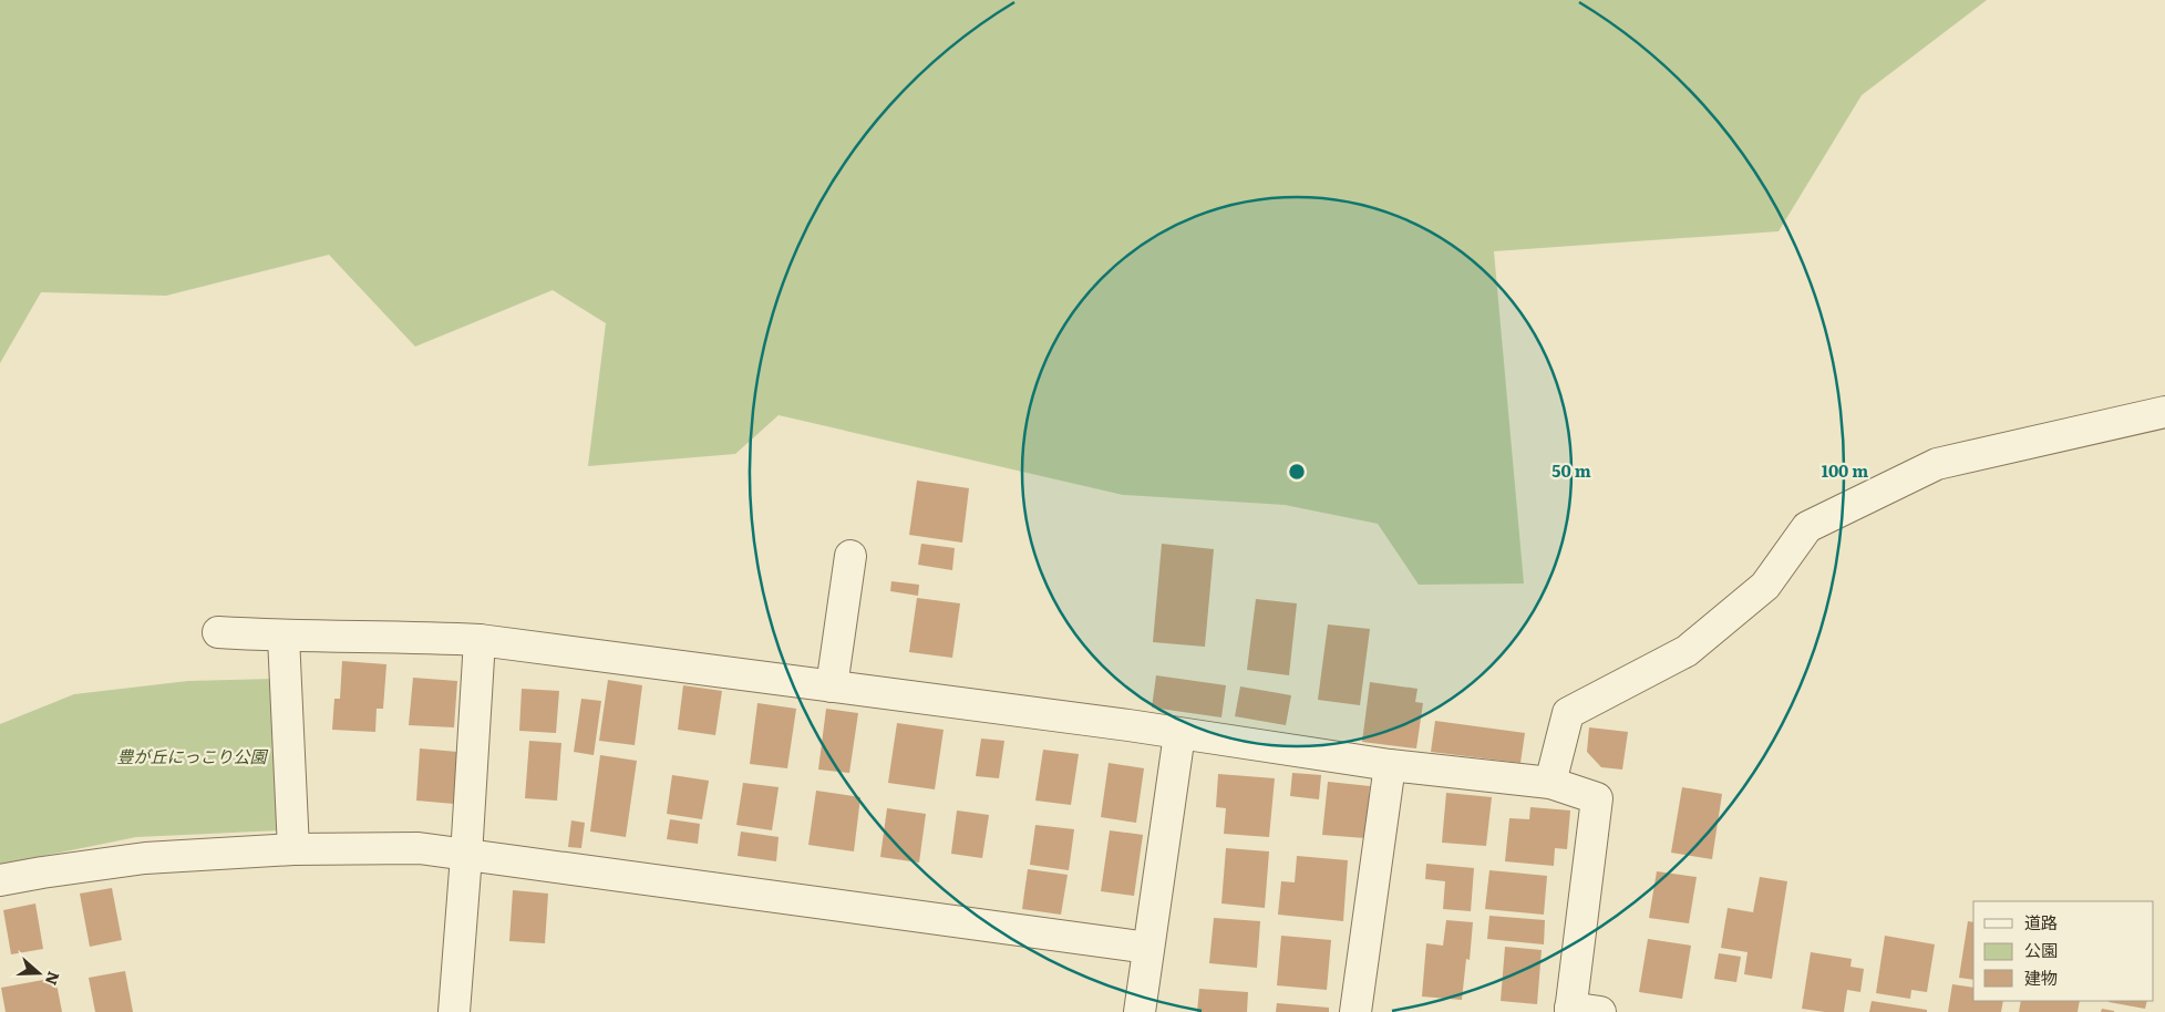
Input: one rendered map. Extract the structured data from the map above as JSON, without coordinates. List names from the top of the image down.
{
  "parks": ["豊が丘にっこり公園"],
  "legend": ["道路", "公園", "建物"],
  "north": "right",
  "rings": ["50 m", "100 m"]
}
